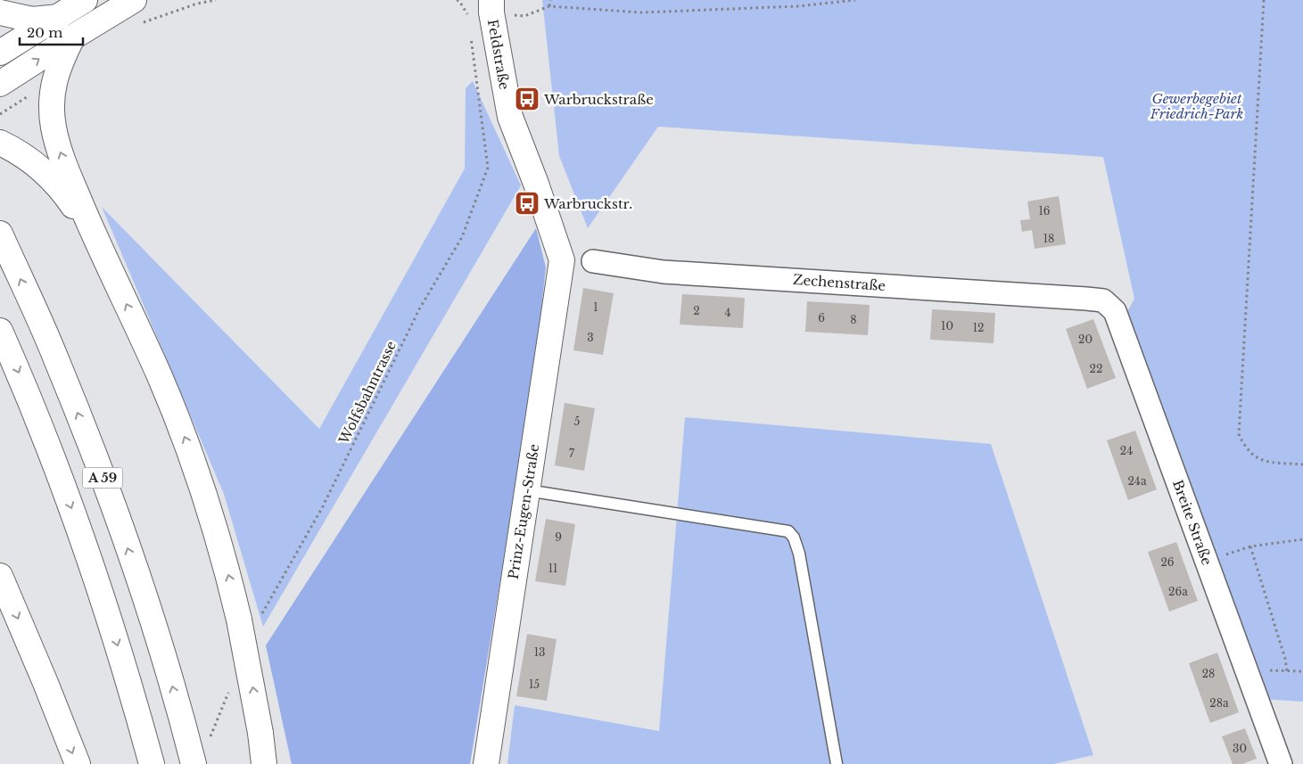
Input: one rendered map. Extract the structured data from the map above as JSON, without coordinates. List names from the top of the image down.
{
  "streets": {
    "main road": ["Feldstraße", "A 59", "Prinz-Eugen-Straße"],
    "street": ["Zechenstraße", "Breite Straße"],
    "path": ["Wolfsbahntrasse"]
  },
  "crossings": [
    ["Feldstraße", "Prinz-Eugen-Straße"],
    ["Zechenstraße", "Breite Straße"]
  ],
  "parks": ["Gewerbegebiet Friedrich-Park"],
  "places": {
    "bus stop": ["Warbruckstraße", "Warbruckstr."]
  },
  "house_numbers": [
    "16",
    "18",
    "1",
    "2",
    "4",
    "6",
    "8",
    "10",
    "12",
    "3",
    "20",
    "22",
    "5",
    "24",
    "7",
    "24a",
    "9",
    "26",
    "11",
    "26a",
    "13",
    "28",
    "15",
    "28a",
    "30"
  ],
  "scale_bar": "20 m"
}
